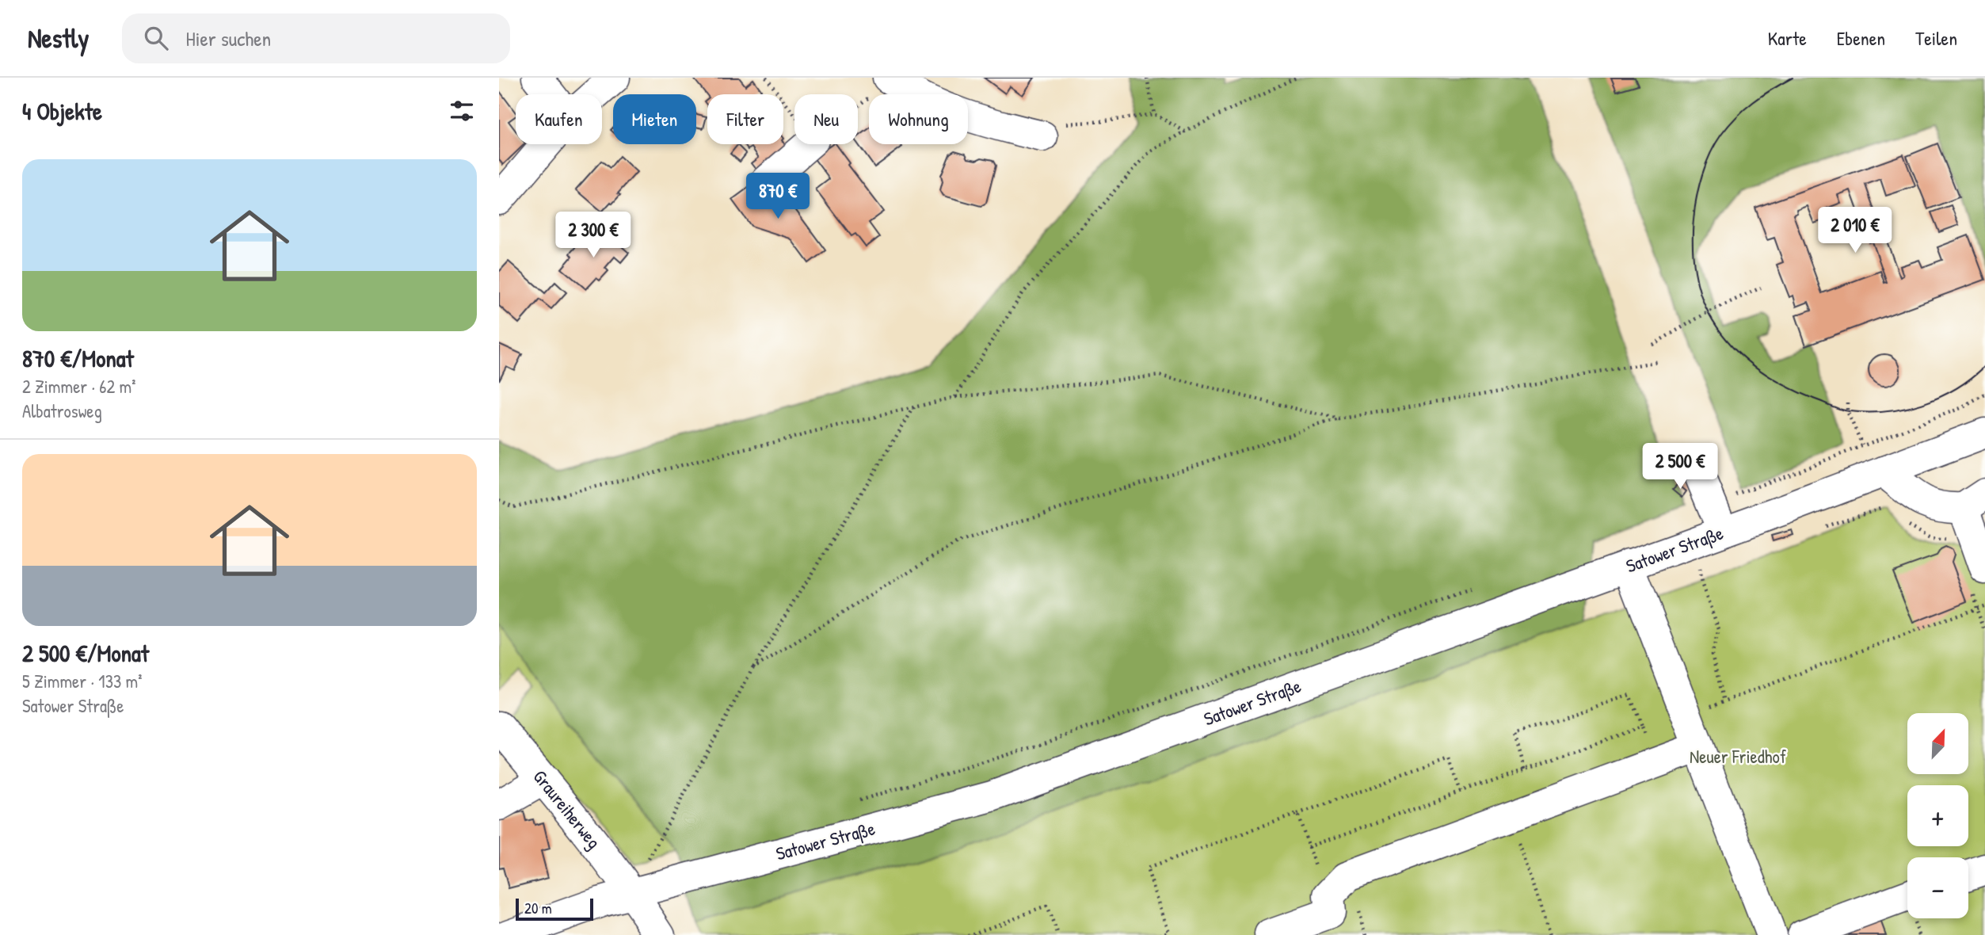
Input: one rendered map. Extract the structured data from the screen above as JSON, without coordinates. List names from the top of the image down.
{
  "streets": {
    "main road": ["Satower Straße", "Graureiherweg"]
  },
  "crossings": [
    ["Satower Straße", "Graureiherweg"]
  ],
  "parks": ["Neuer Friedhof"],
  "scale_bar": "20 m",
  "north": "top right",
  "page": {
    "header": "Nestly",
    "search": "Hier suchen",
    "nav": ["Karte", "Ebenen", "Teilen"],
    "heading": "4 Objekte",
    "chip": [
      "Kaufen",
      "Mieten",
      "Filter",
      "Neu",
      "Wohnung"
    ],
    "list": [
      {
        "name": "870 €/Monat",
        "note": "2 Zimmer · 62 m² · Albatrosweg"
      },
      {
        "name": "2 500 €/Monat",
        "note": "5 Zimmer · 133 m² · Satower Straße"
      }
    ],
    "price": [
      "870 €",
      "2 010 €",
      "2 300 €",
      "2 500 €"
    ],
    "map_buttons": ["+", "−"],
    "scale": "20 m"
  }
}
